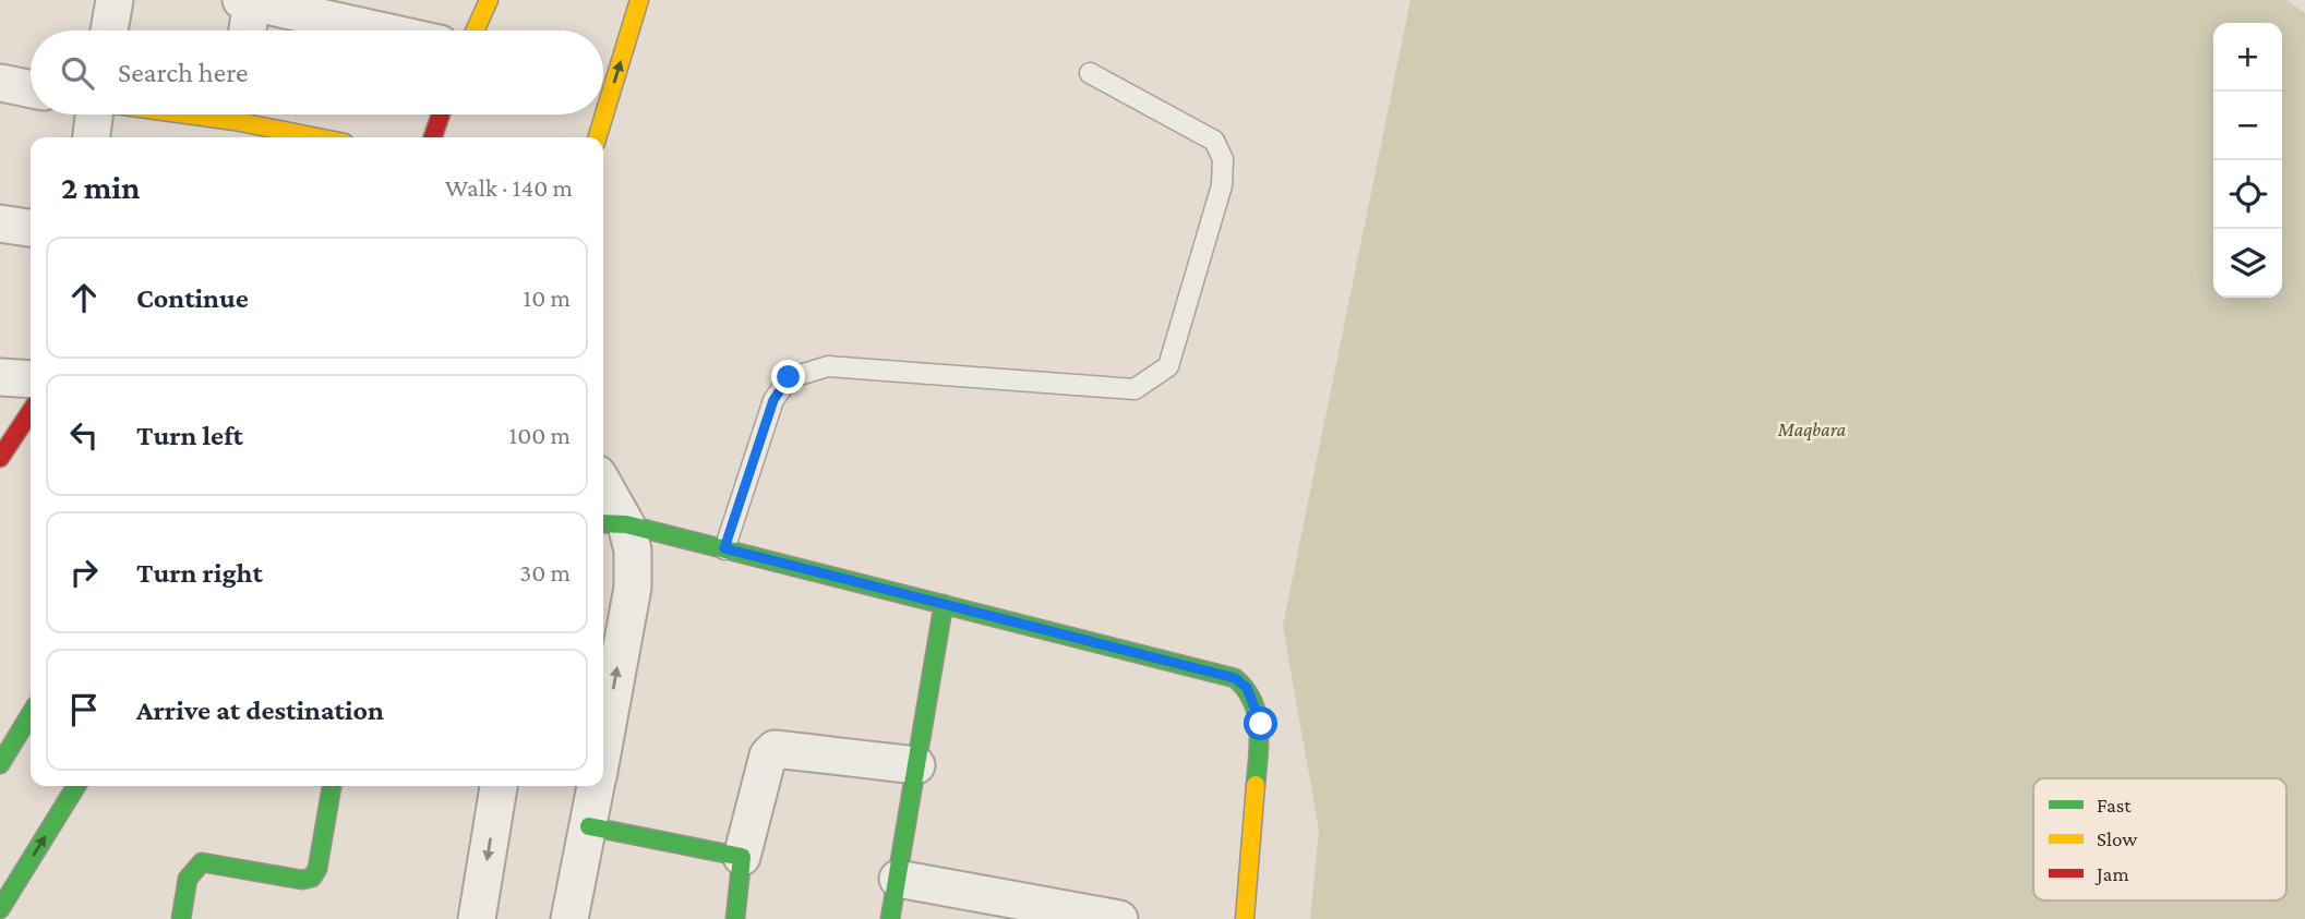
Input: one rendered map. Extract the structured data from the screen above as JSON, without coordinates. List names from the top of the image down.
{
  "parks": ["Maqbara"],
  "legend": ["Fast", "Slow", "Jam"],
  "page": {
    "map_buttons": ["+", "−"],
    "search": "Search here",
    "heading": ["2 min", "Walk · 140 m"],
    "list": [
      ["Continue", "10 m"],
      ["Turn left", "100 m"],
      ["Turn right", "30 m"],
      "Arrive at destination"
    ]
  }
}
